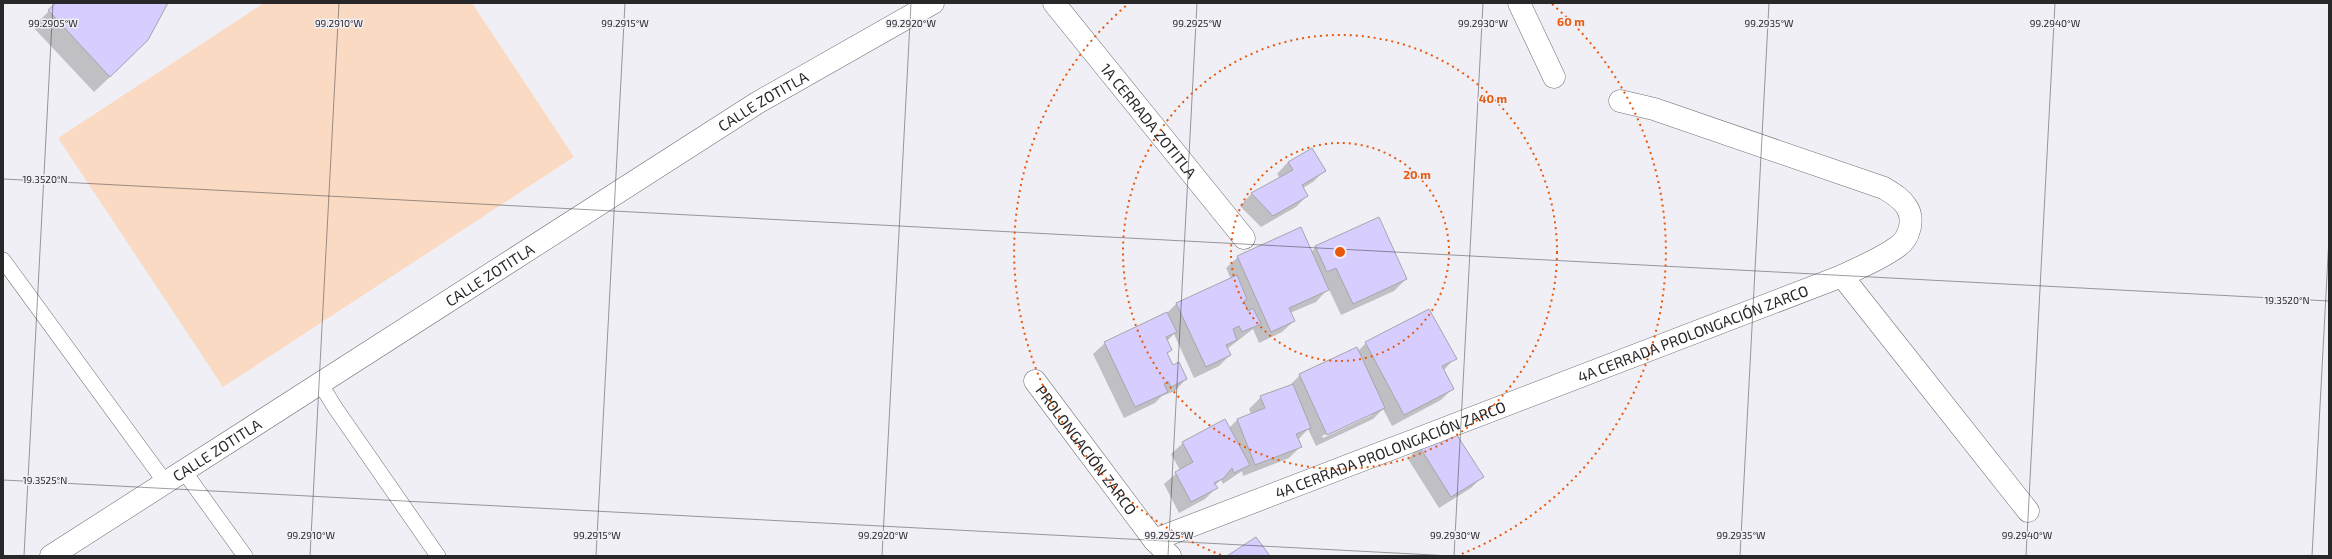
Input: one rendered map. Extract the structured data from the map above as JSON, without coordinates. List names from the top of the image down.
{
  "streets": {
    "street": [
      "CALLE ZOTITLA",
      "1A CERRADA ZOTITLA",
      "4A CERRADA PROLONGACIÓN ZARCO",
      "PROLONGACIÓN ZARCO"
    ]
  },
  "crossings": [
    ["4A CERRADA PROLONGACIÓN ZARCO", "PROLONGACIÓN ZARCO"]
  ],
  "coordinates": [
    "99.2905°W",
    "99.2910°W",
    "99.2915°W",
    "99.2920°W",
    "99.2925°W",
    "99.2930°W",
    "99.2935°W",
    "99.2940°W",
    "19.3520°N",
    "19.3525°N"
  ],
  "rings": ["60 m", "40 m", "20 m"]
}
